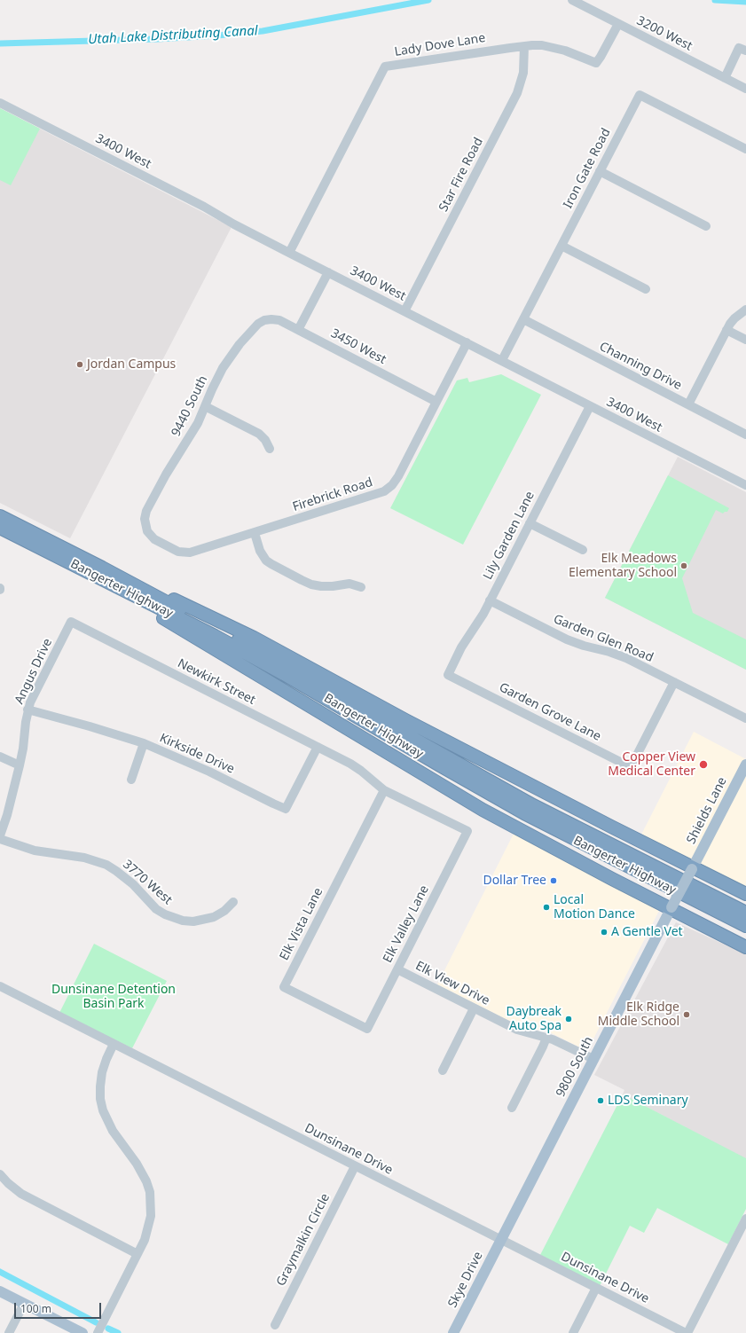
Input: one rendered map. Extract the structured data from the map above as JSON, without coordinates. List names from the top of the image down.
{
  "streets": {
    "highway": ["Bangerter Highway"],
    "main road": ["Shields Lane", "9800 South", "Skye Drive"],
    "street": [
      "3200 West",
      "Lady Dove Lane",
      "3400 West",
      "Iron Gate Road",
      "Star Fire Road",
      "3450 West",
      "Channing Drive",
      "9440 South",
      "Firebrick Road",
      "Lily Garden Lane",
      "Garden Glen Road",
      "Angus Drive",
      "Newkirk Street",
      "Garden Grove Lane",
      "Kirkside Drive",
      "3770 West",
      "Elk Vista Lane",
      "Elk Valley Lane",
      "Elk View Drive",
      "Dunsinane Drive",
      "Graymalkin Circle"
    ]
  },
  "crossings": [
    ["3200 West", "Lady Dove Lane"],
    ["Lady Dove Lane", "3400 West"],
    ["Lady Dove Lane", "Star Fire Road"],
    ["3400 West", "Iron Gate Road"],
    ["3400 West", "Star Fire Road"],
    ["3400 West", "Firebrick Road"],
    ["3400 West", "Lily Garden Lane"],
    ["Iron Gate Road", "Channing Drive"],
    ["3450 West", "9440 South"],
    ["3450 West", "Firebrick Road"],
    ["9440 South", "Firebrick Road"],
    ["Lily Garden Lane", "Garden Glen Road"],
    ["Lily Garden Lane", "Garden Grove Lane"],
    ["Garden Glen Road", "Garden Grove Lane"],
    ["Angus Drive", "Newkirk Street"],
    ["Angus Drive", "Kirkside Drive"],
    ["Newkirk Street", "Kirkside Drive"],
    ["Newkirk Street", "Elk Vista Lane"],
    ["Newkirk Street", "Elk Valley Lane"],
    ["Shields Lane", "9800 South"],
    ["Elk Vista Lane", "Elk Valley Lane"],
    ["Elk Valley Lane", "Elk View Drive"],
    ["Elk View Drive", "9800 South"],
    ["9800 South", "Dunsinane Drive"],
    ["9800 South", "Skye Drive"],
    ["Dunsinane Drive", "Graymalkin Circle"],
    ["Dunsinane Drive", "Skye Drive"]
  ],
  "water": ["Utah Lake Distributing Canal"],
  "parks": ["Dunsinane Detention Basin Park"],
  "places": [
    "Jordan Campus",
    "Elk Meadows Elementary School",
    "Copper View Medical Center",
    "Dollar Tree",
    "Local Motion Dance",
    "A Gentle Vet",
    "Elk Ridge Middle School",
    "Daybreak Auto Spa",
    "LDS Seminary"
  ],
  "scale_bar": "100 m"
}
